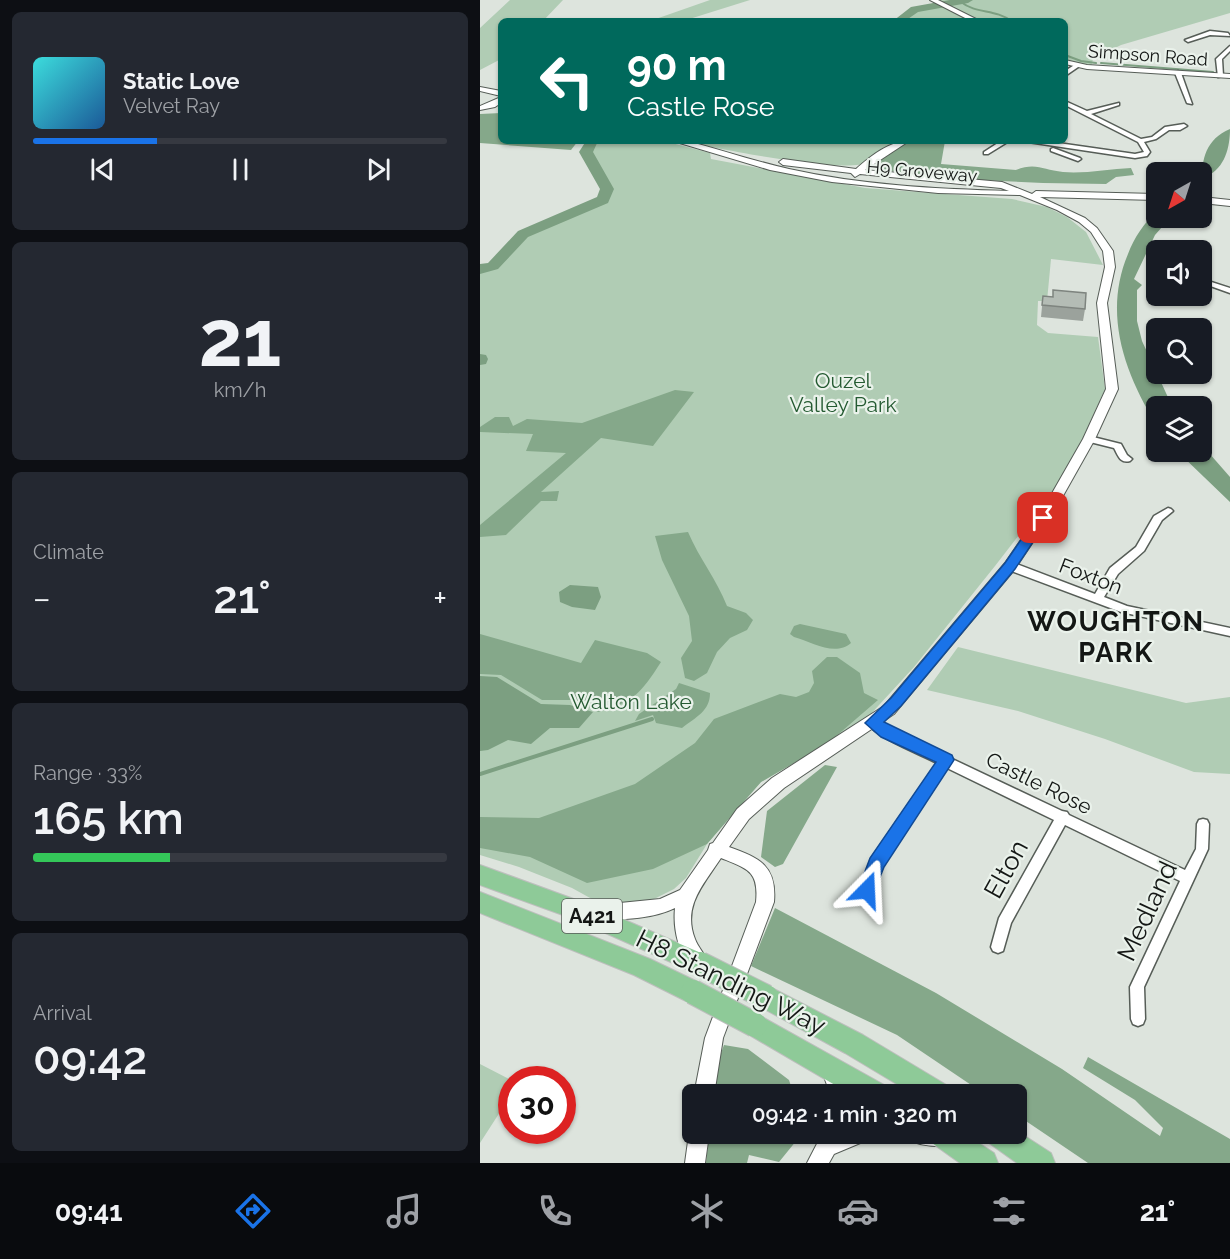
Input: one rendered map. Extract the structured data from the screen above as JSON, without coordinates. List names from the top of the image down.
{
  "streets": {
    "highway": ["A421", "H8 Standing Way"],
    "street": [
      "Simpson Road",
      "H9 Groveway",
      "Foxton",
      "Castle Rose",
      "Elton",
      "Medland"
    ]
  },
  "crossings": [
    ["Castle Rose", "Elton"],
    ["Castle Rose", "Medland"]
  ],
  "districts": ["WOUGHTON PARK"],
  "parks": ["Ouzel Valley Park", "Walton Lake"],
  "north": "bottom left",
  "page": {
    "turn": ["90 m", "Castle Rose"],
    "song": ["Static Love", "Velvet Ray"],
    "tile": [
      ["21", "km/h"],
      "Climate",
      ["Range · 33%", "165 km"],
      ["Arrival", "09:42"]
    ],
    "heat": ["−", "21°", "+"],
    "limit": "30",
    "trip": "09:42 · 1 min · 320 m",
    "tabs": ["09:41", "21°"]
  }
}
